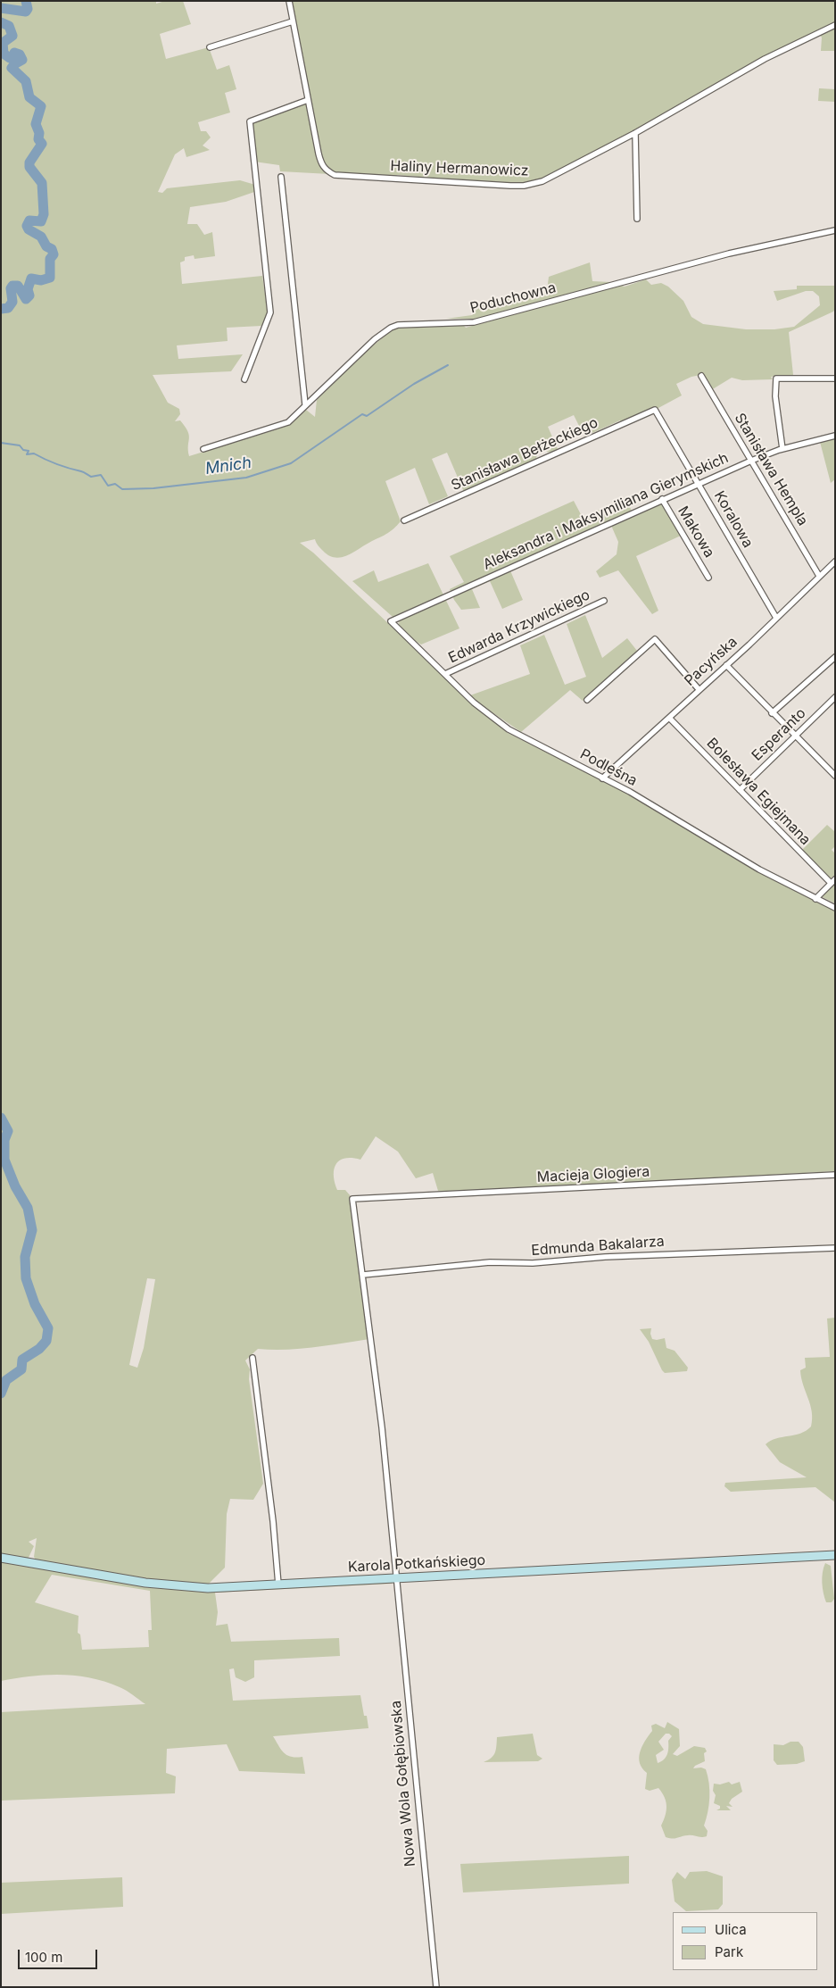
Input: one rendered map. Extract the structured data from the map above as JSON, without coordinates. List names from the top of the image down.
{
  "streets": {
    "street": [
      "Haliny Hermanowicz",
      "Poduchowna",
      "Stanisława Bełżeckiego",
      "Stanisława Hempla",
      "Aleksandra i Maksymiliana Gierymskich",
      "Koralowa",
      "Makowa",
      "Edwarda Krzywickiego",
      "Pacyńska",
      "Esperanto",
      "Podleśna",
      "Bolesława Egiejmana",
      "Macieja Glogiera",
      "Edmunda Bakalarza",
      "Karola Potkańskiego",
      "Nowa Wola Gołębiowska"
    ]
  },
  "crossings": [
    ["Stanisława Bełżeckiego", "Koralowa"],
    ["Stanisława Hempla", "Aleksandra i Maksymiliana Gierymskich"],
    ["Stanisława Hempla", "Pacyńska"],
    ["Aleksandra i Maksymiliana Gierymskich", "Koralowa"],
    ["Aleksandra i Maksymiliana Gierymskich", "Makowa"],
    ["Aleksandra i Maksymiliana Gierymskich", "Podleśna"],
    ["Koralowa", "Pacyńska"],
    ["Edwarda Krzywickiego", "Podleśna"],
    ["Pacyńska", "Podleśna"],
    ["Pacyńska", "Bolesława Egiejmana"],
    ["Esperanto", "Bolesława Egiejmana"],
    ["Macieja Glogiera", "Nowa Wola Gołębiowska"],
    ["Edmunda Bakalarza", "Nowa Wola Gołębiowska"],
    ["Karola Potkańskiego", "Nowa Wola Gołębiowska"]
  ],
  "water": ["Mnich"],
  "legend": ["Ulica", "Park"],
  "scale_bar": "100 m"
}
